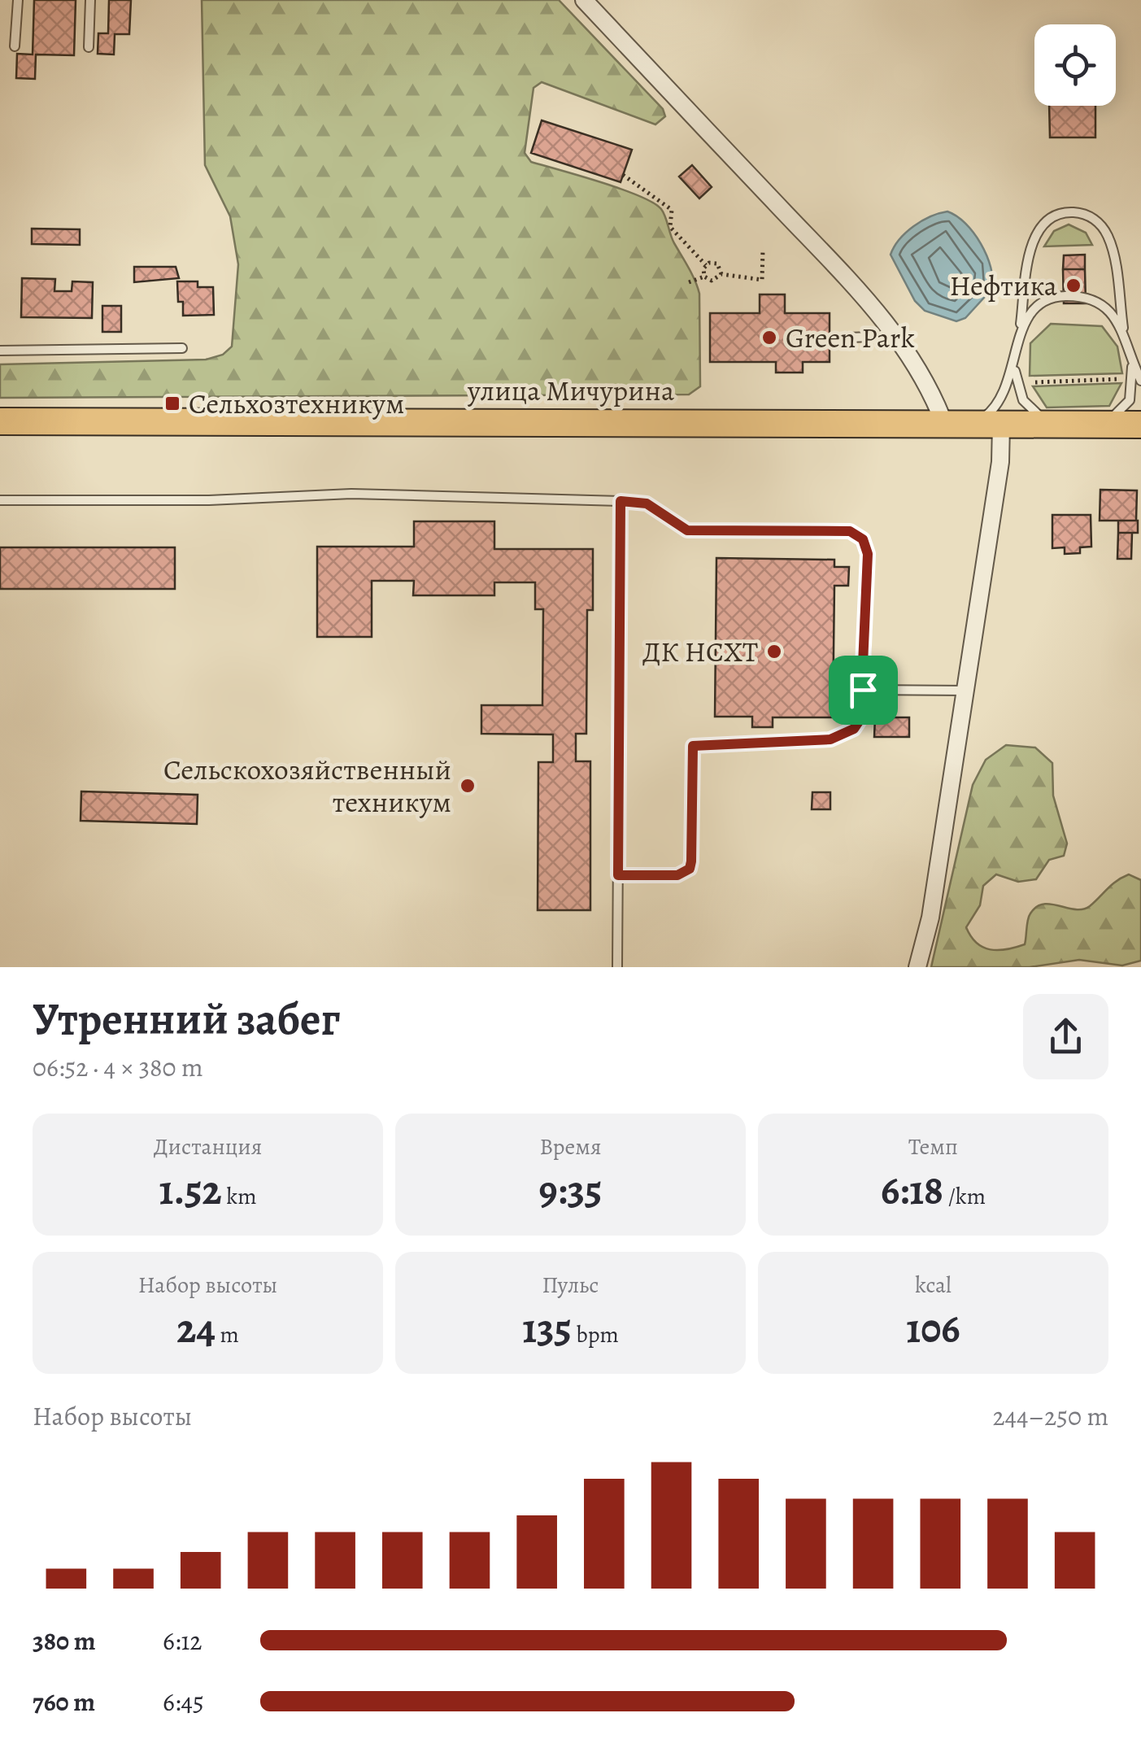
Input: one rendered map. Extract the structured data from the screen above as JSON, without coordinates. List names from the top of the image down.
{
  "streets": {
    "main road": ["улица Мичурина"]
  },
  "places": {
    "other": [
      "Нефтика",
      "Green Park",
      "ДК НСХТ",
      "Сельскохозяйственный техникум"
    ],
    "transit": ["Сельхозтехникум"]
  },
  "page": {
    "heading": ["Утренний забег", "06:52 · 4 × 380 m"],
    "stats": [
      ["Дистанция", "1.52 km"],
      ["Время", "9:35"],
      ["Темп", "6:18 /km"],
      ["Набор высоты", "24 m"],
      ["Пульс", "135 bpm"],
      ["kcal", "106"]
    ],
    "chart": ["Набор высоты", "244–250 m"],
    "list": [
      {
        "name": "380 m",
        "note": "6:12"
      },
      {
        "name": "760 m",
        "note": "6:45"
      }
    ]
  }
}
